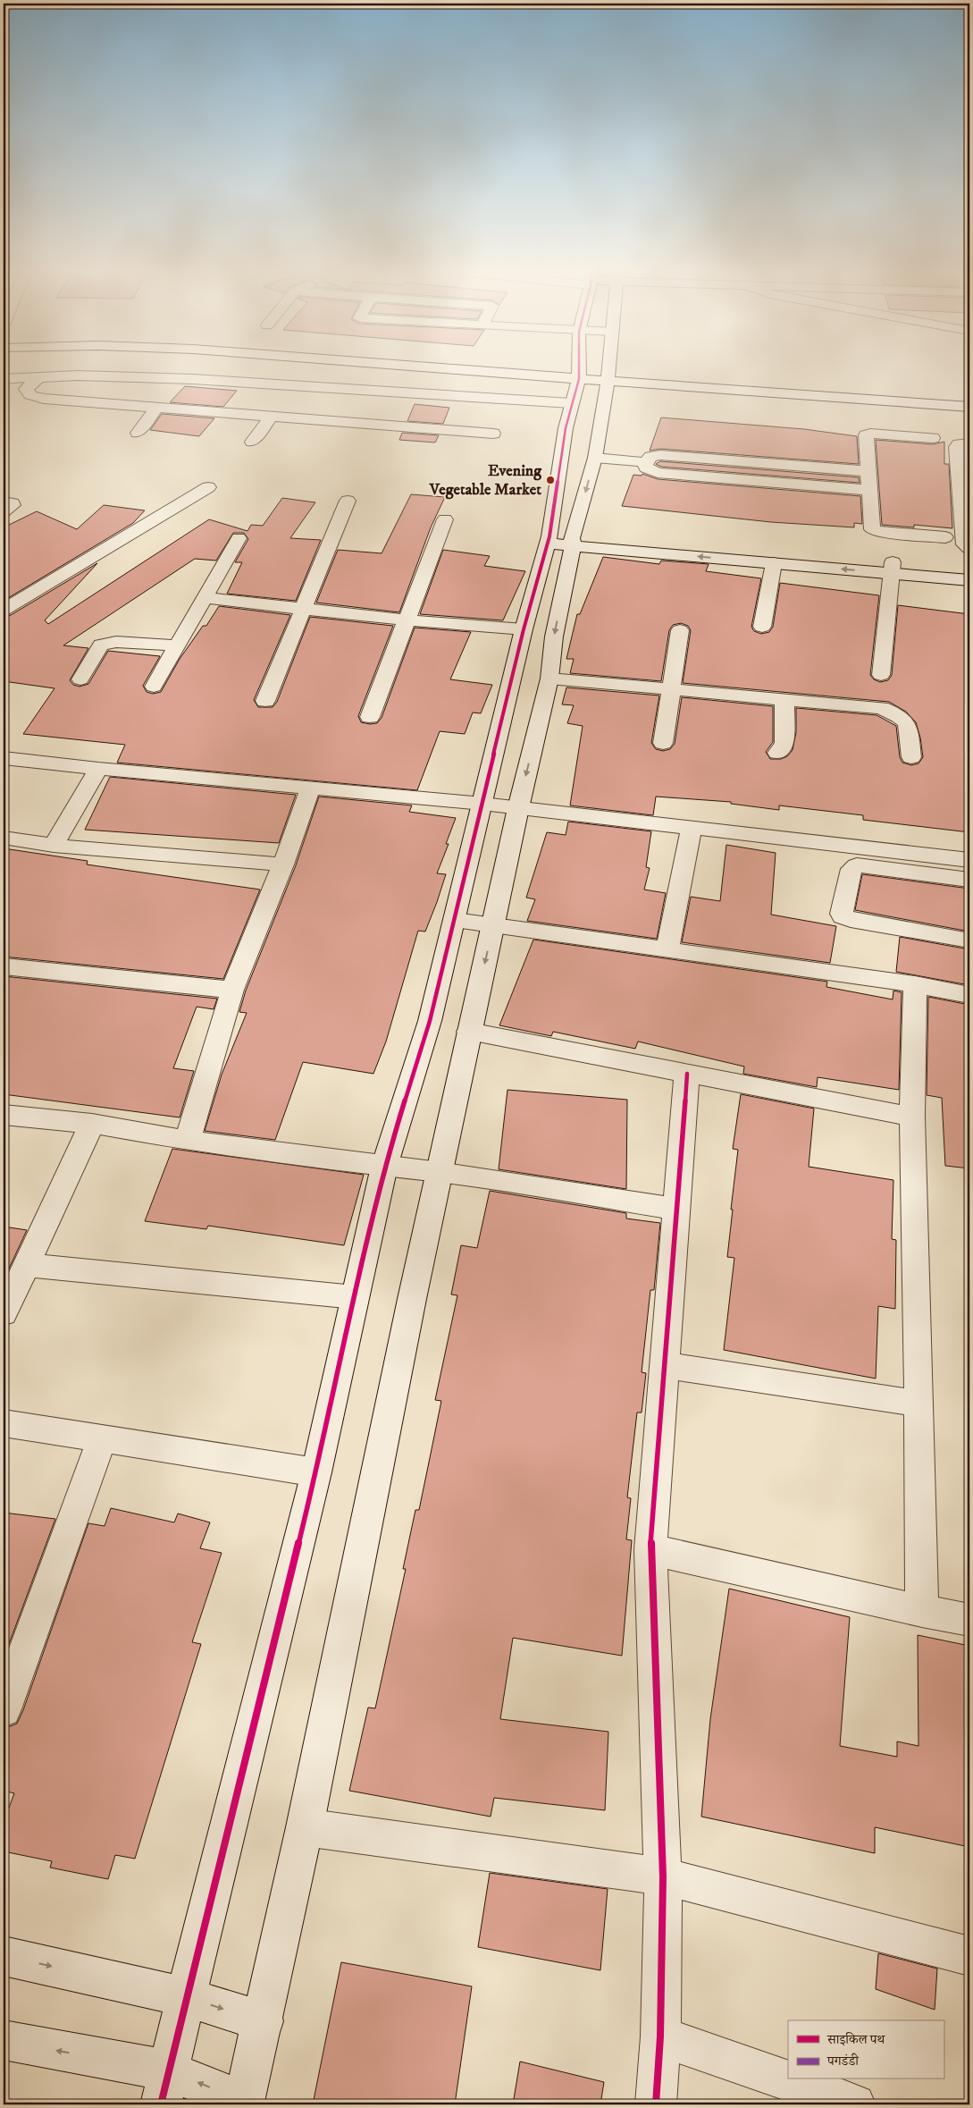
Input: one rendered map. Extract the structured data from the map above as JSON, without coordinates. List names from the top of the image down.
{
  "places": ["Evening Vegetable Market"],
  "legend": ["साइकिल पथ", "पगडंडी"]
}
